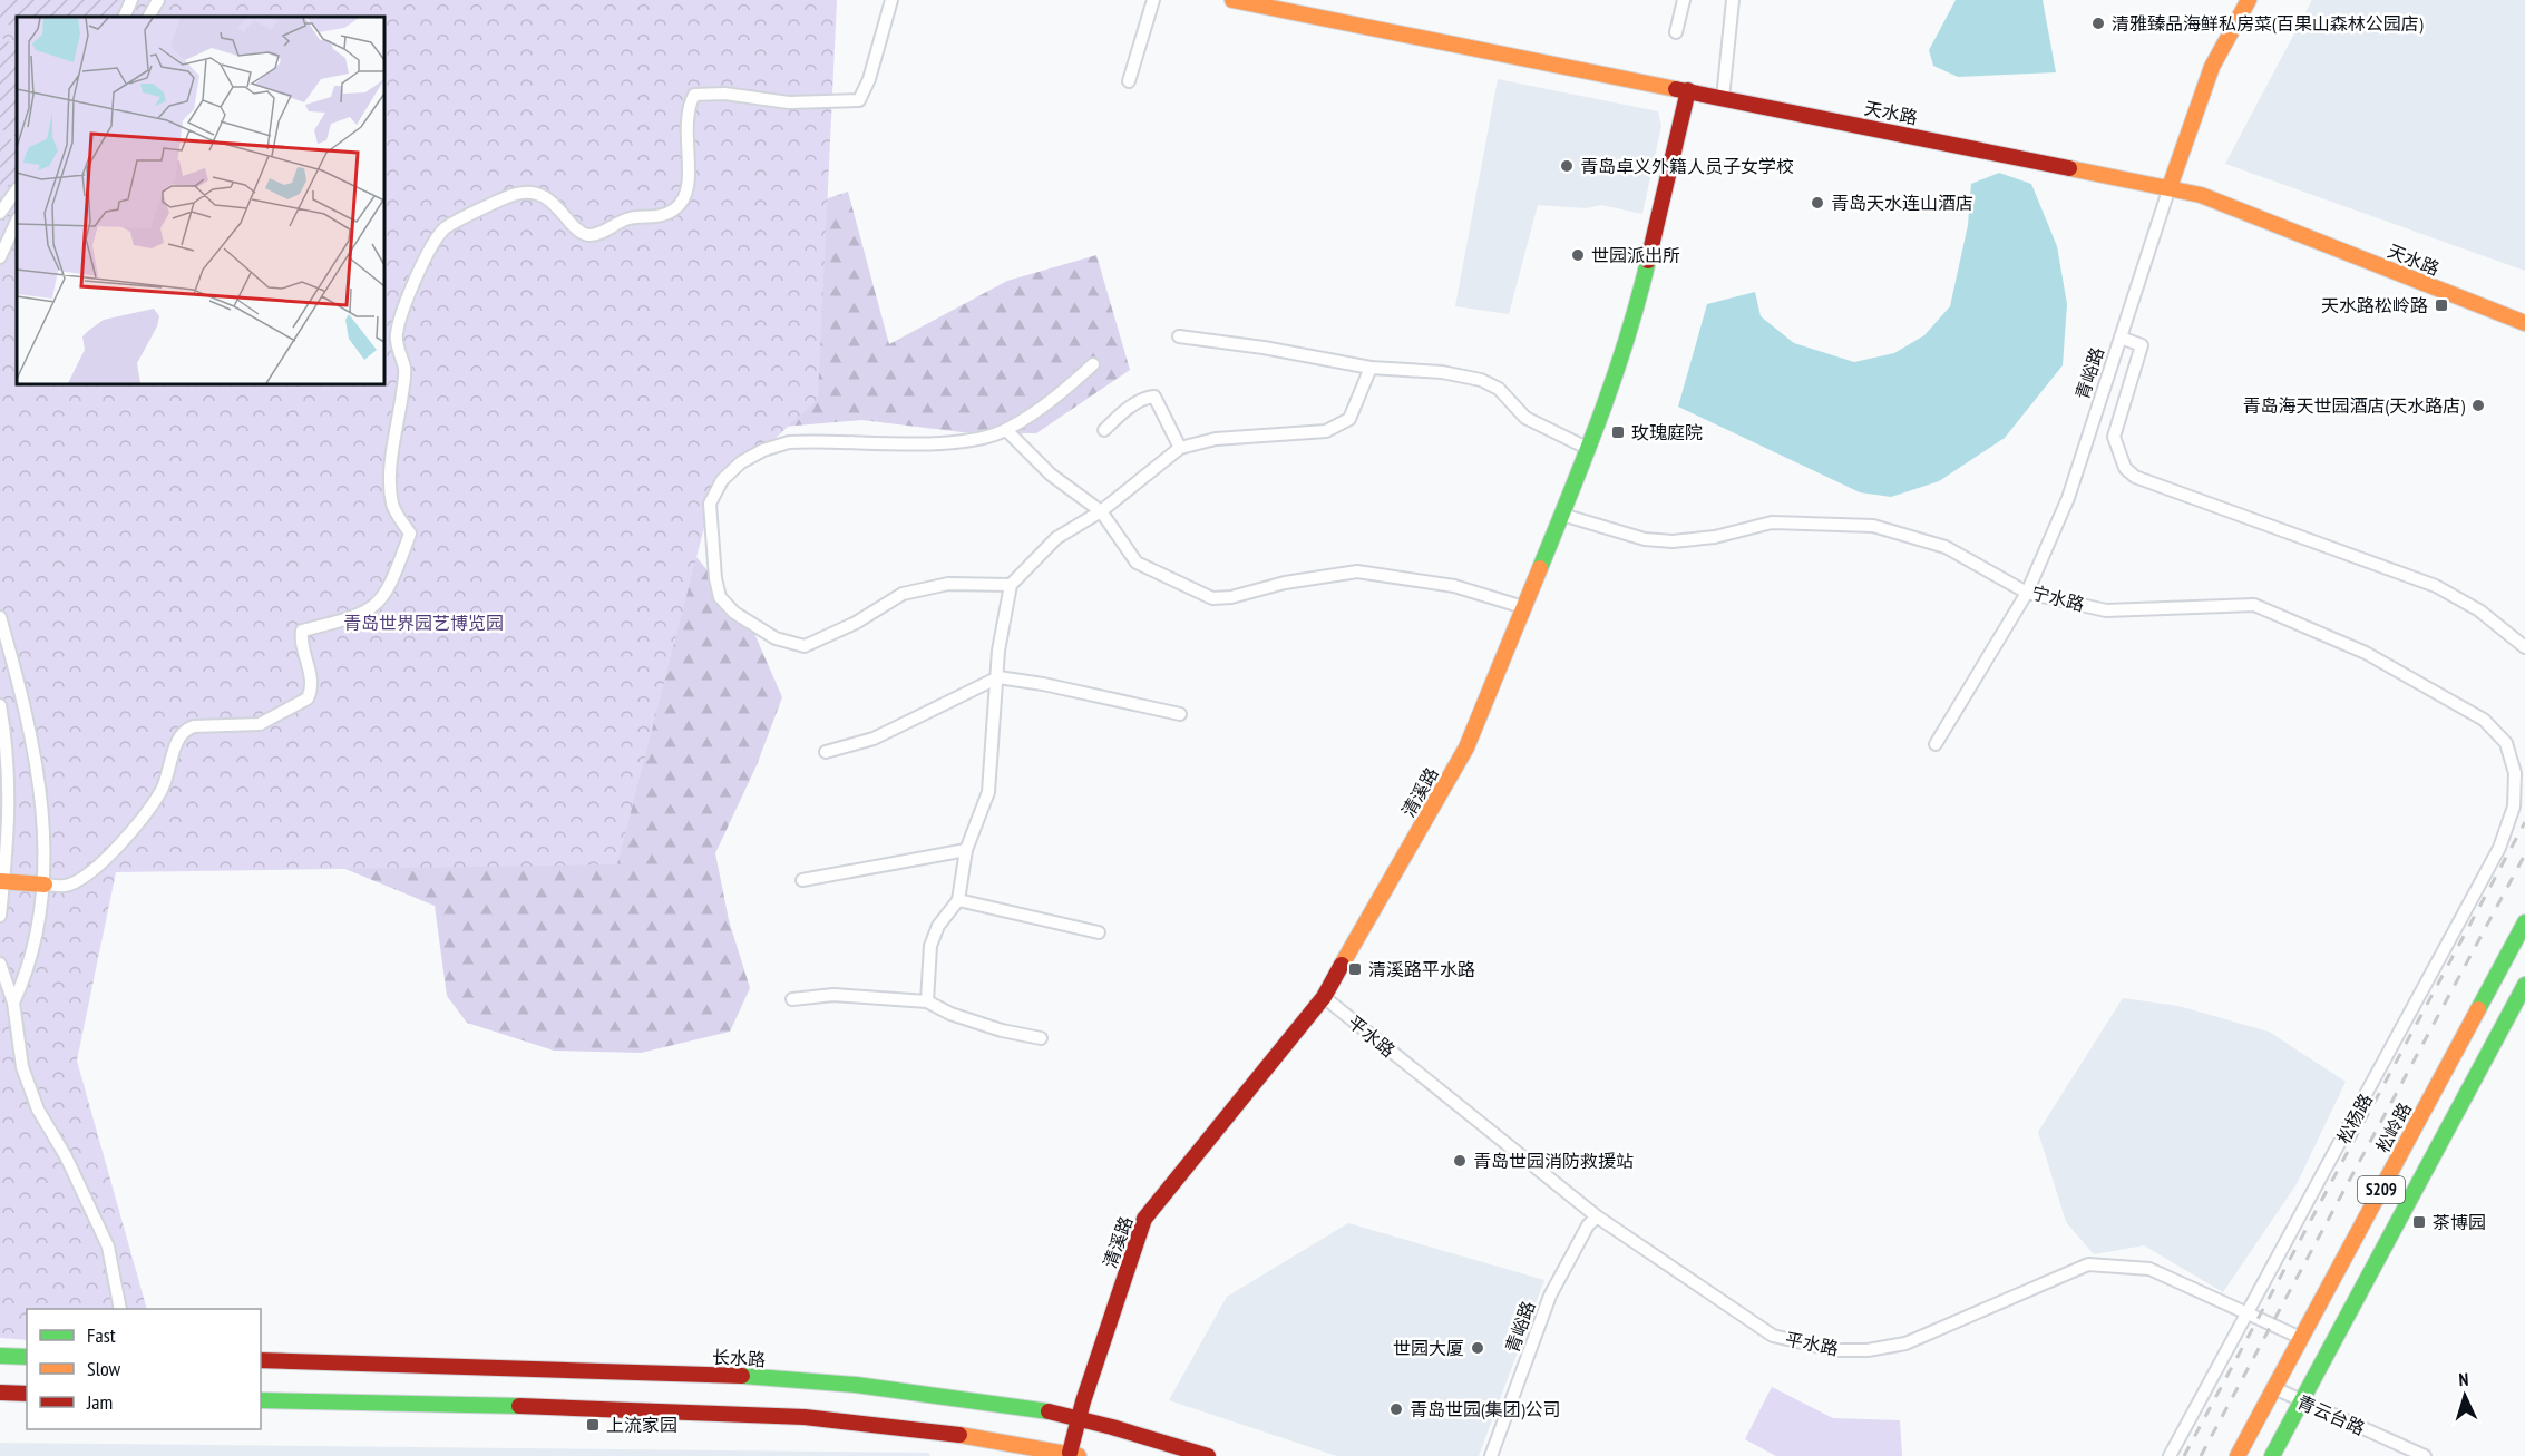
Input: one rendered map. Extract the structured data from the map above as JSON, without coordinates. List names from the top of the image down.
{
  "streets": {
    "main road": [
      "天水路",
      "青峪路",
      "清溪路",
      "松岭路",
      "S209",
      "长水路"
    ],
    "street": [
      "宁水路",
      "平水路",
      "松杨路",
      "青云台路"
    ]
  },
  "crossings": [
    ["天水路", "青峪路"],
    ["天水路", "清溪路"],
    ["青峪路", "宁水路"],
    ["青峪路", "平水路"],
    ["宁水路", "清溪路"],
    ["宁水路", "松杨路"],
    ["清溪路", "平水路"],
    ["清溪路", "长水路"],
    ["平水路", "松杨路"],
    ["平水路", "松岭路"],
    ["松岭路", "青云台路"],
    ["S209", "青云台路"]
  ],
  "parks": ["青岛世界园艺博览园"],
  "places": {
    "other": [
      "清雅臻品海鲜私房菜(百果山森林公园店)",
      "青岛卓义外籍人员子女学校",
      "青岛天水连山酒店",
      "世园派出所",
      "青岛海天世园酒店(天水路店)",
      "青岛世园消防救援站",
      "世园大厦",
      "青岛世园(集团)公司"
    ],
    "transit": [
      "天水路松岭路",
      "玫瑰庭院",
      "清溪路平水路",
      "茶博园",
      "上流家园"
    ]
  },
  "legend": ["Fast", "Slow", "Jam"],
  "north": "top"
}
